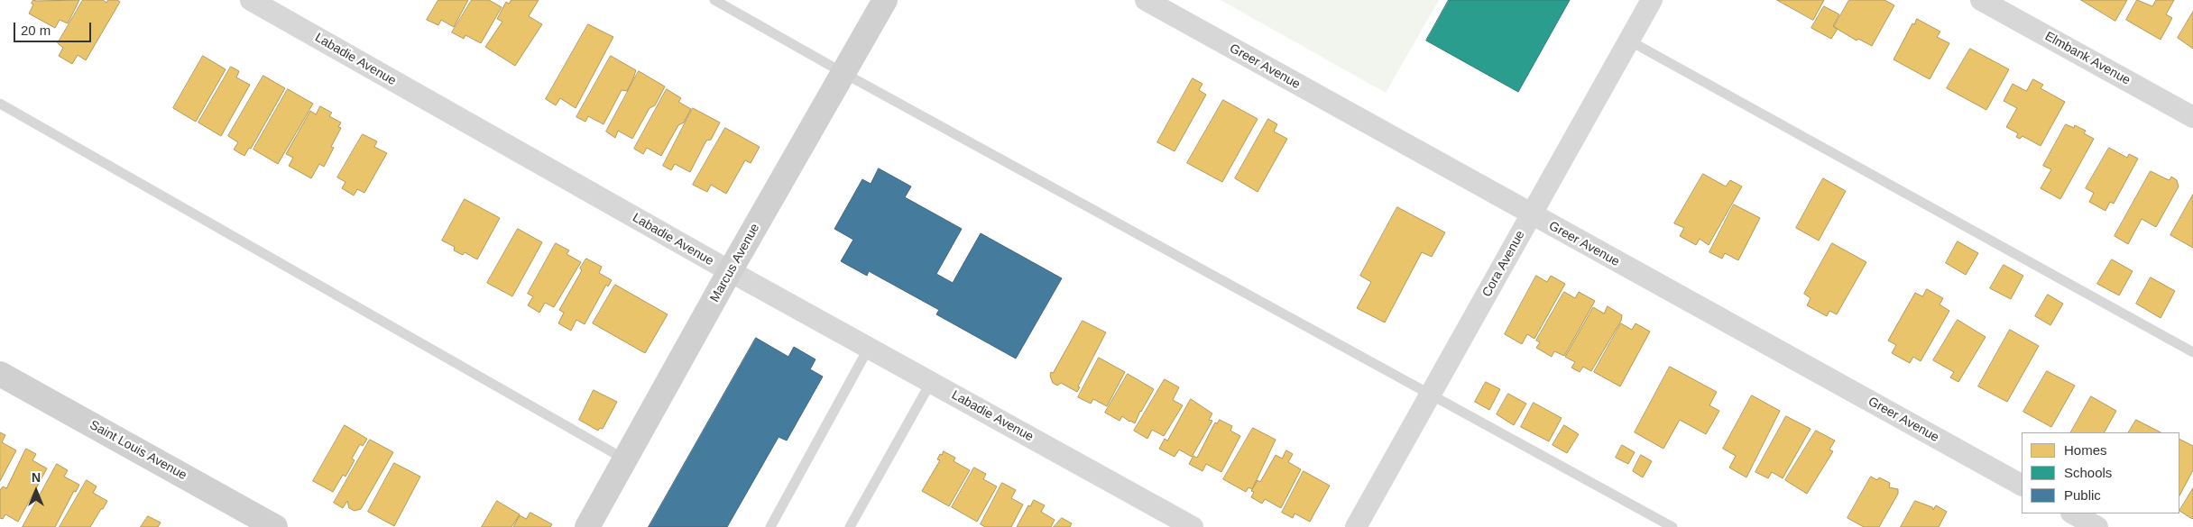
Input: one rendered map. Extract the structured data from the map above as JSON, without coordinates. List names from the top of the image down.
{
  "streets": {
    "street": [
      "Elmbank Avenue",
      "Labadie Avenue",
      "Greer Avenue",
      "Marcus Avenue",
      "Cora Avenue",
      "Saint Louis Avenue"
    ]
  },
  "crossings": [
    ["Labadie Avenue", "Marcus Avenue"],
    ["Greer Avenue", "Cora Avenue"]
  ],
  "legend": ["Homes", "Schools", "Public"],
  "scale_bar": "20 m",
  "north": "top"
}
